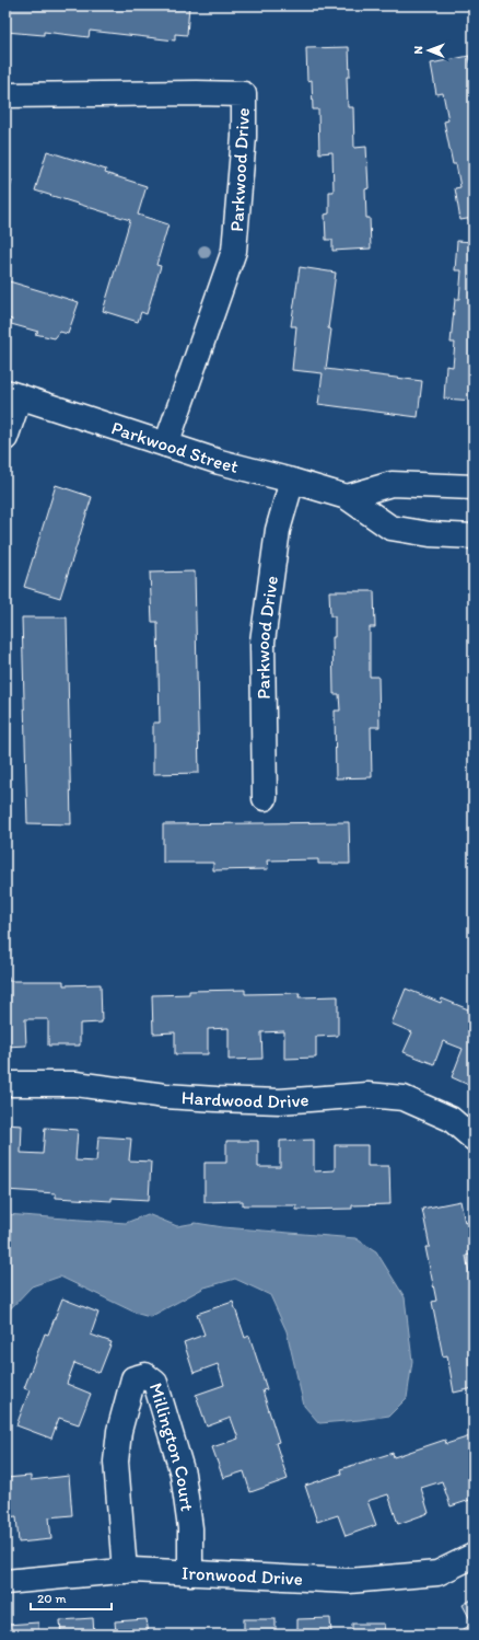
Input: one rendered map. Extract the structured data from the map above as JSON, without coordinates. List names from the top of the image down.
{
  "streets": {
    "street": [
      "Parkwood Drive",
      "Parkwood Street",
      "Hardwood Drive",
      "Millington Court",
      "Ironwood Drive"
    ]
  },
  "crossings": [
    ["Parkwood Drive", "Parkwood Street"],
    ["Millington Court", "Ironwood Drive"]
  ],
  "scale_bar": "20 m",
  "north": "left"
}
